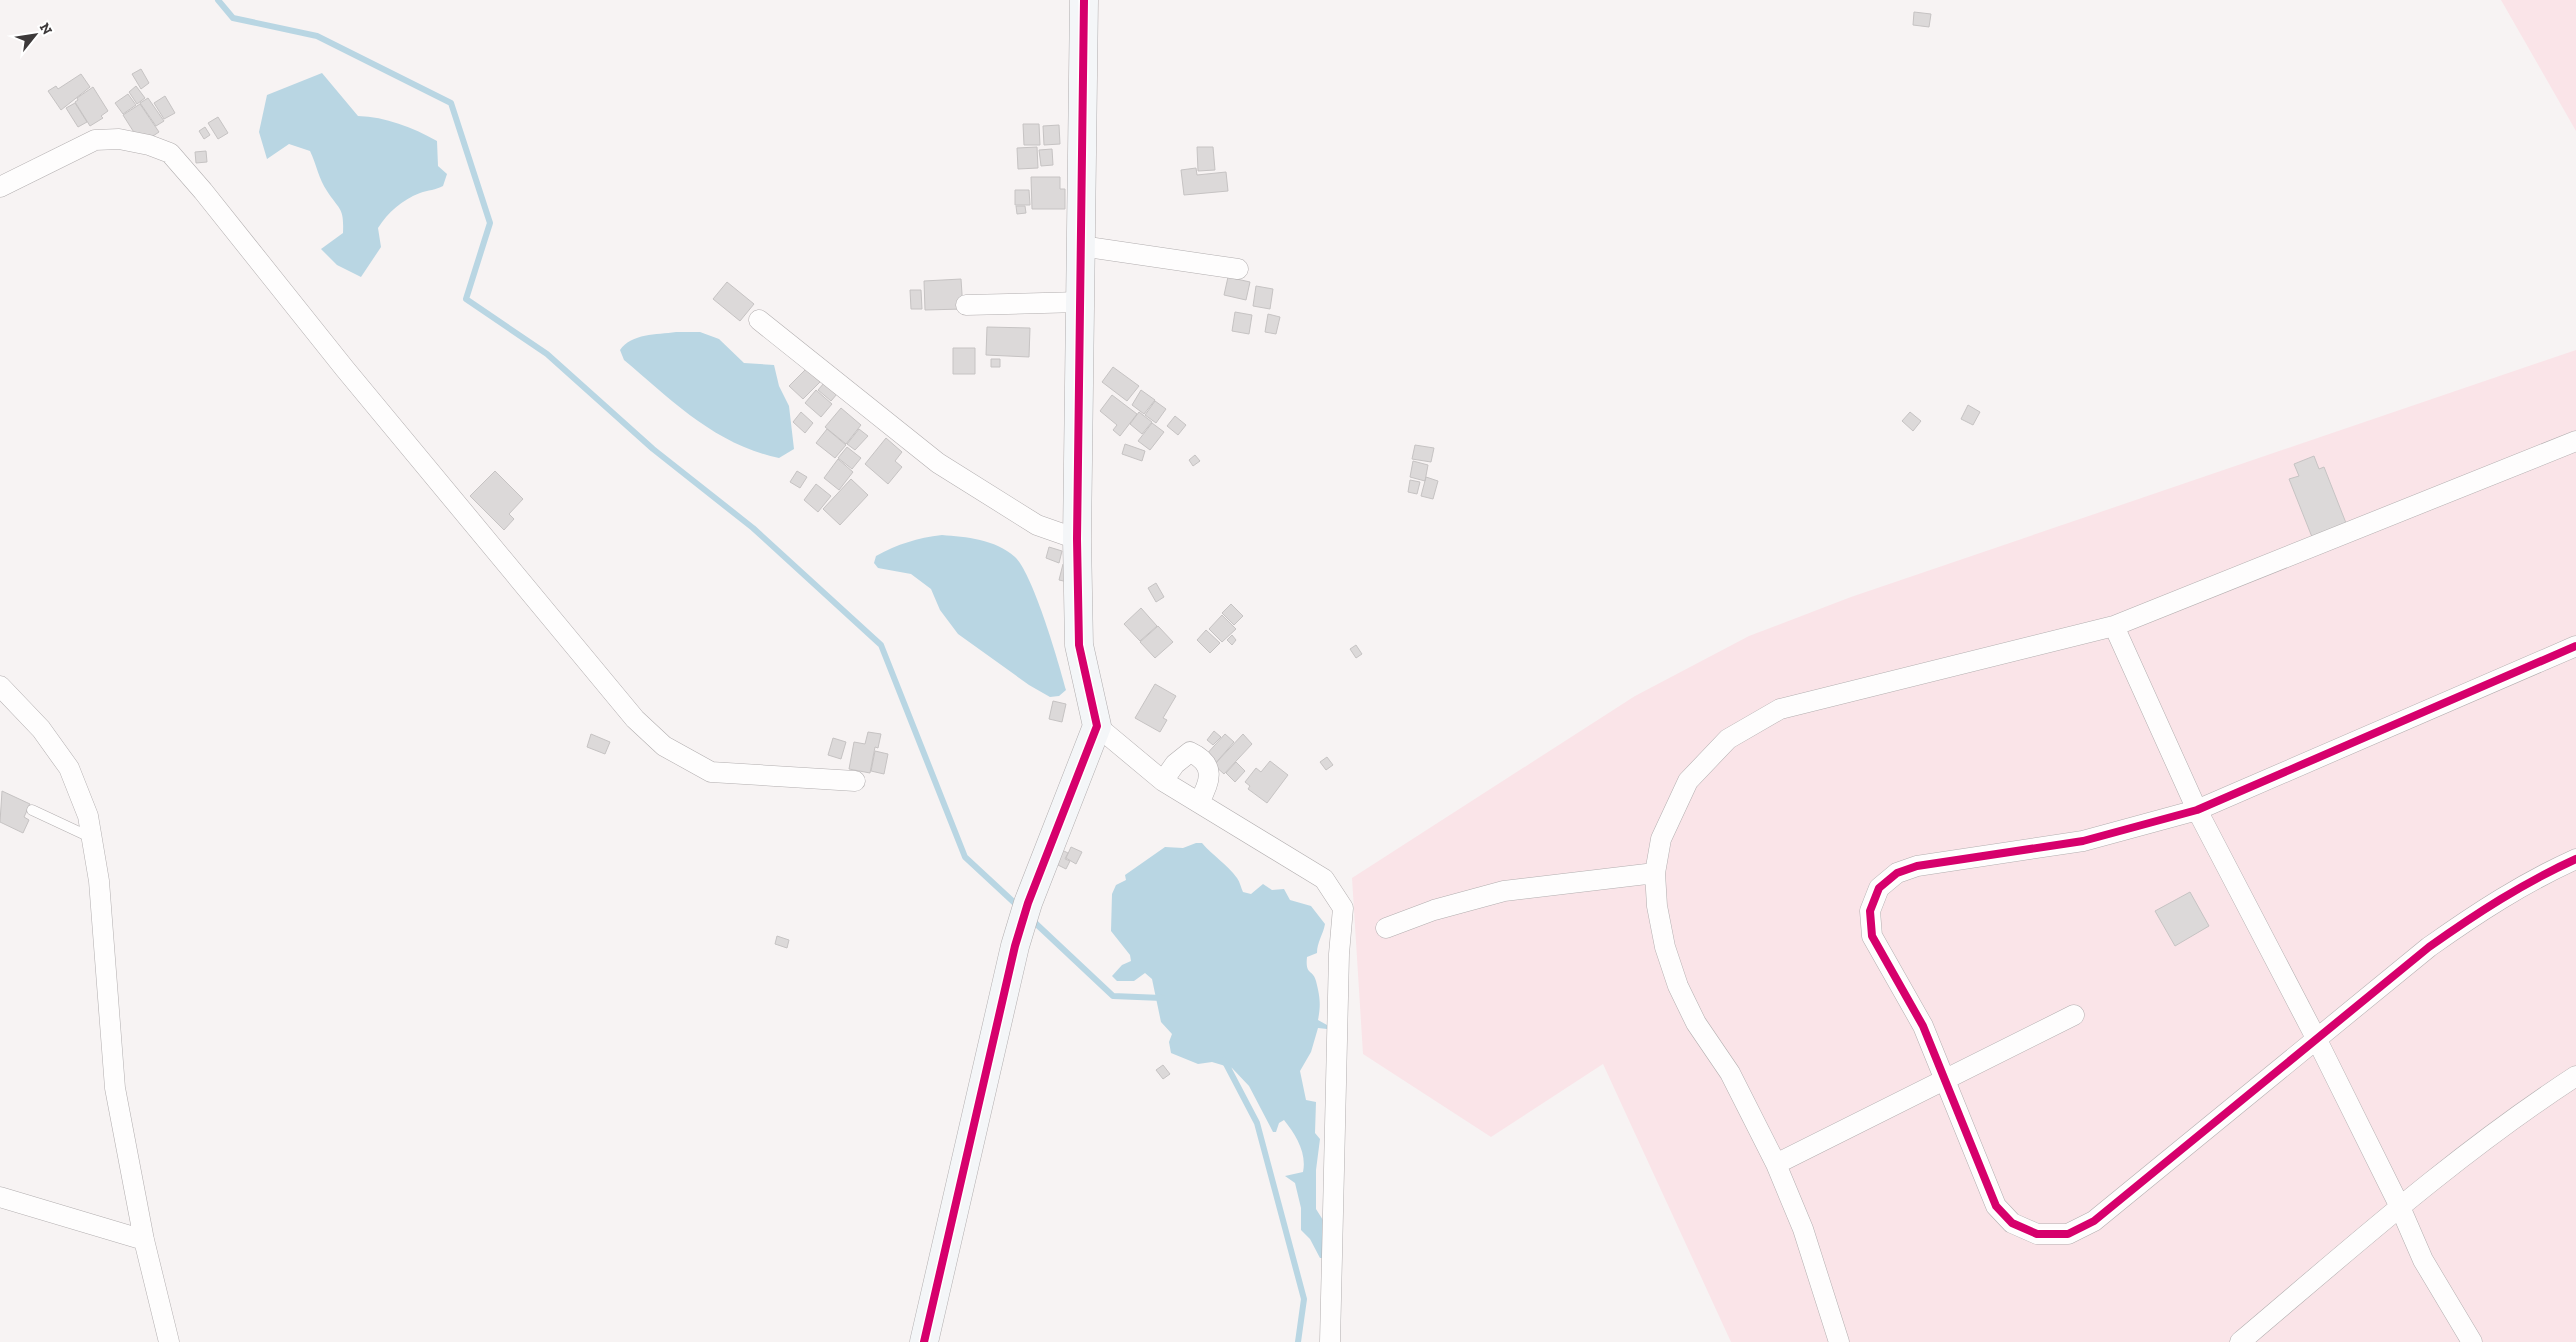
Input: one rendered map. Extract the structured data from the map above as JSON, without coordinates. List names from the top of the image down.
{
  "north": "top right"
}
